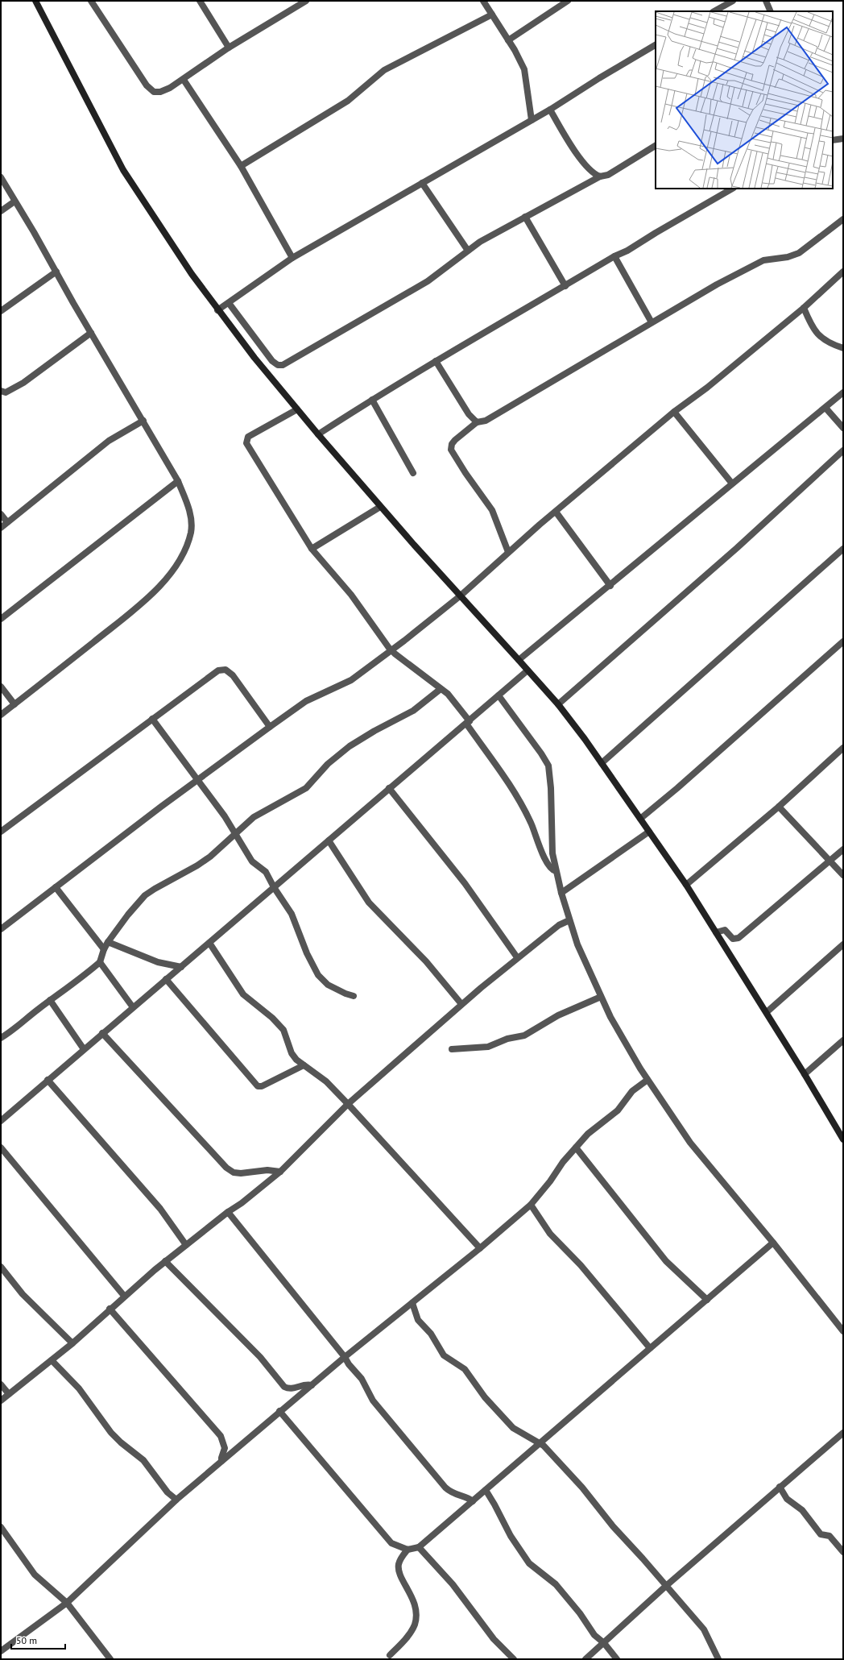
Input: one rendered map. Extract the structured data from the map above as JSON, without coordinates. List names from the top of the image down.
{
  "scale_bar": "50 m"
}
